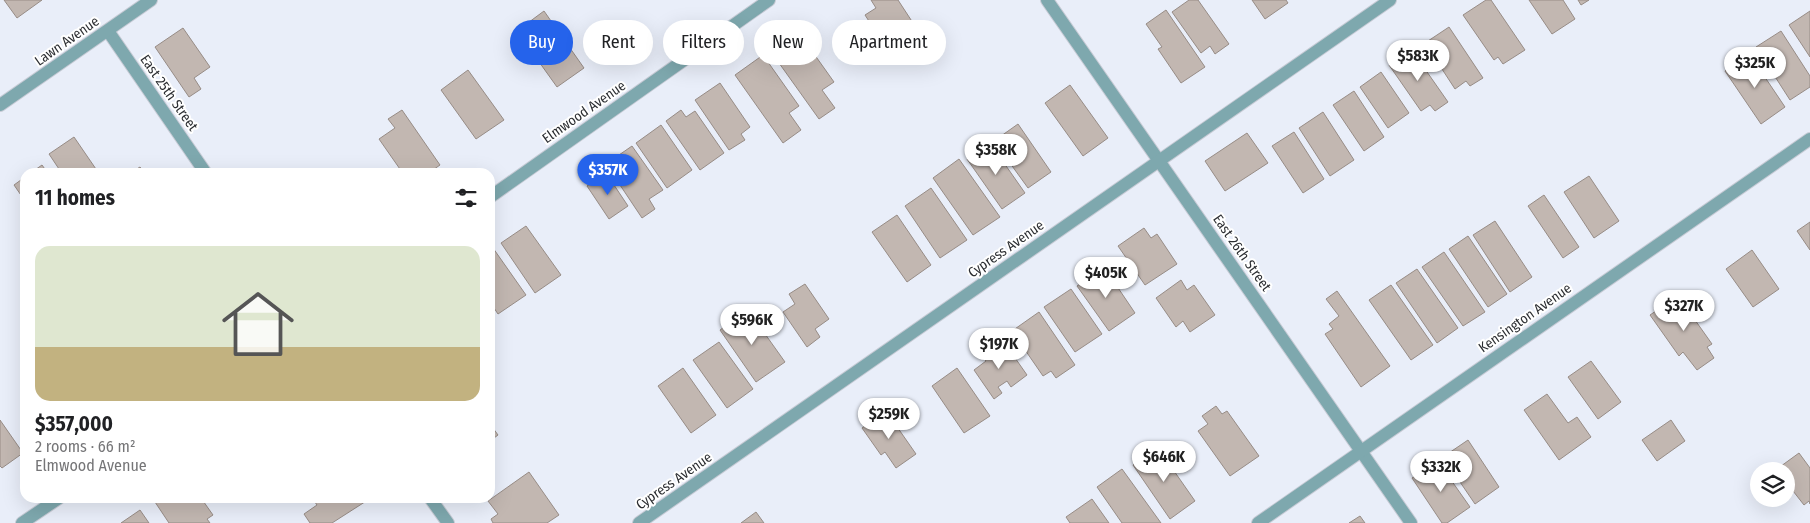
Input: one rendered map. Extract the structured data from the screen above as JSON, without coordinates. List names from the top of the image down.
{
  "streets": {
    "street": [
      "Lawn Avenue",
      "East 25th Street",
      "Elmwood Avenue",
      "Cypress Avenue",
      "East 26th Street",
      "Kensington Avenue"
    ]
  },
  "crossings": [
    ["Lawn Avenue", "East 25th Street"],
    ["Cypress Avenue", "East 26th Street"],
    ["East 26th Street", "Kensington Avenue"]
  ],
  "page": {
    "chip": [
      "Buy",
      "Rent",
      "Filters",
      "New",
      "Apartment"
    ],
    "price": [
      "$583K",
      "$325K",
      "$358K",
      "$357K",
      "$405K",
      "$327K",
      "$596K",
      "$197K",
      "$259K",
      "$646K",
      "$332K"
    ],
    "heading": "11 homes",
    "list": [
      {
        "name": "$357,000",
        "note": "2 rooms · 66 m² · Elmwood Avenue"
      }
    ]
  }
}
